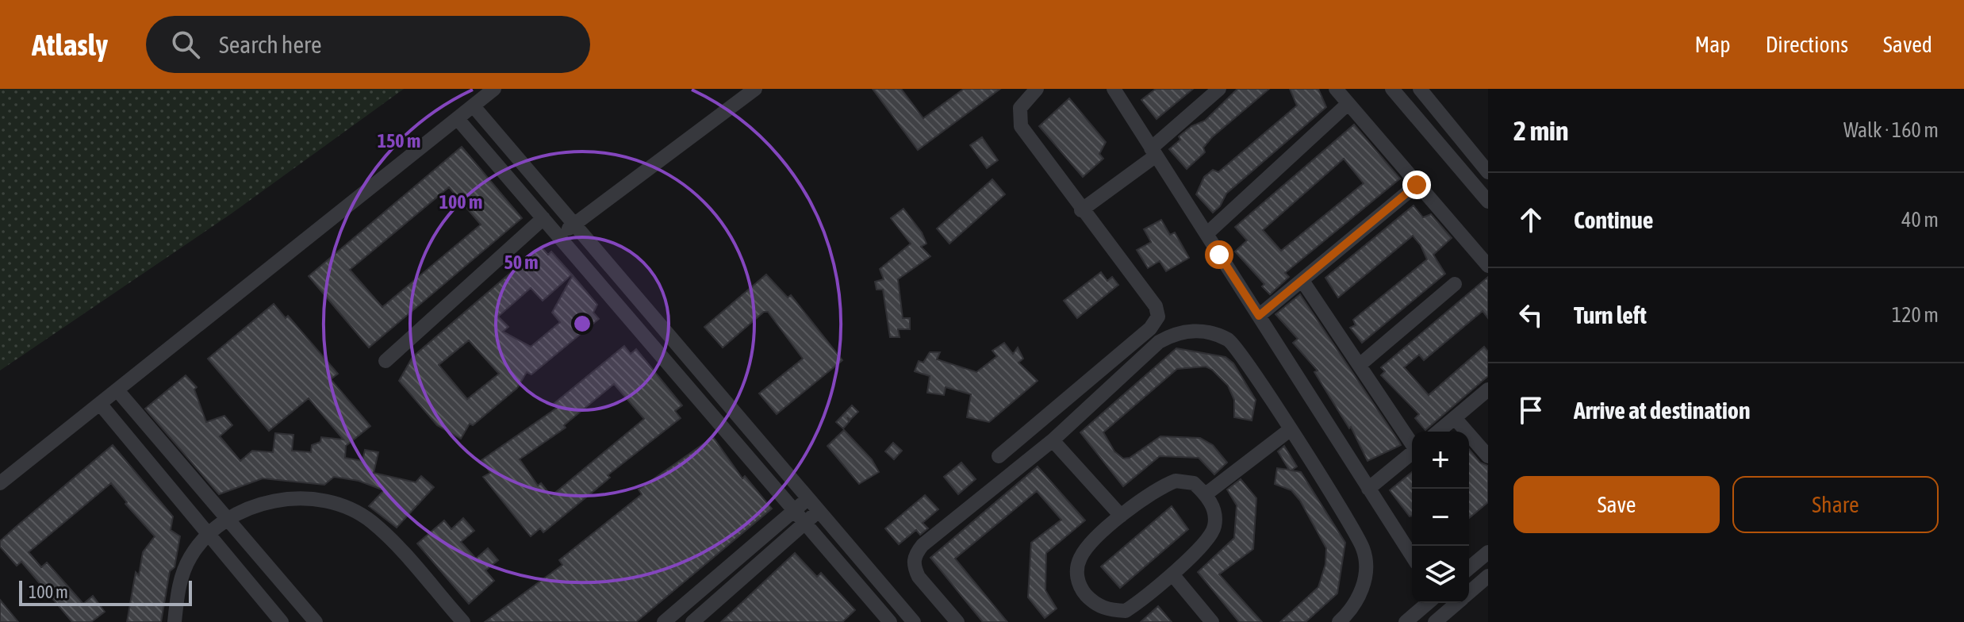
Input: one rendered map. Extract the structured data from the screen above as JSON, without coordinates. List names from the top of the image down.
{
  "scale_bar": "100 m",
  "page": {
    "header": "Atlasly",
    "search": "Search here",
    "nav": ["Map", "Directions", "Saved"],
    "heading": ["2 min", "Walk · 160 m"],
    "list": [
      ["Continue", "40 m"],
      ["Turn left", "120 m"],
      "Arrive at destination"
    ],
    "map_buttons": ["+", "−"],
    "buttons": ["Save", "Share"],
    "scale": "100 m"
  },
  "rings": ["150 m", "100 m", "50 m"]
}
